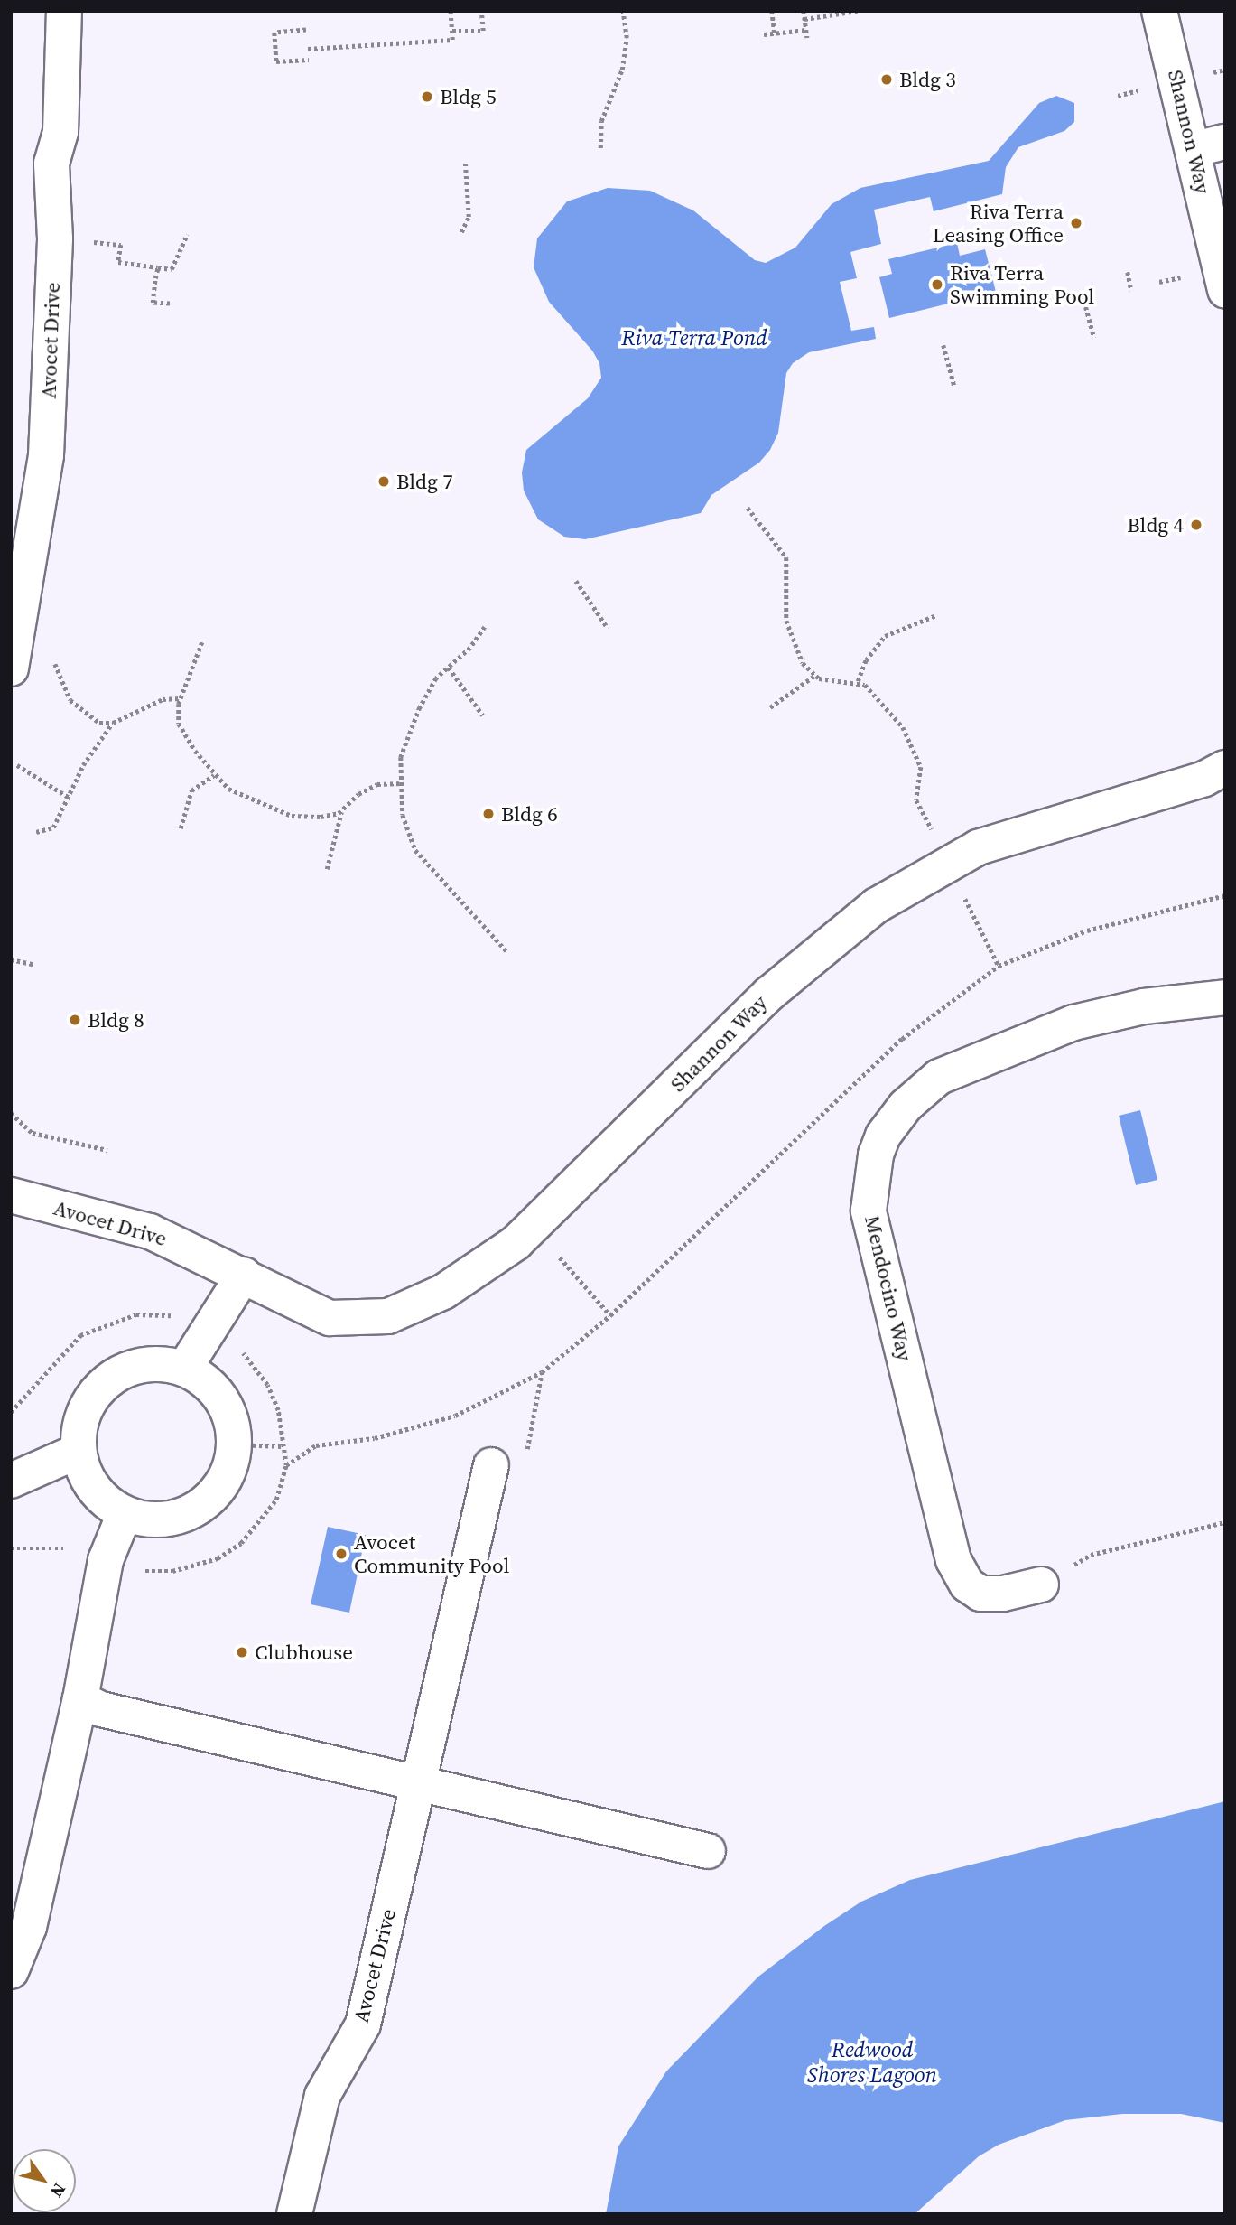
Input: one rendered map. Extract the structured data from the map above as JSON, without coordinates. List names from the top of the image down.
{
  "streets": {
    "street": ["Shannon Way", "Avocet Drive", "Mendocino Way"]
  },
  "crossings": [
    ["Shannon Way", "Avocet Drive"]
  ],
  "water": ["Riva Terra Pond", "Redwood Shores Lagoon"],
  "places": [
    "Bldg 3",
    "Bldg 5",
    "Riva Terra Leasing Office",
    "Riva Terra Swimming Pool",
    "Bldg 7",
    "Bldg 4",
    "Bldg 6",
    "Bldg 8",
    "Avocet Community Pool",
    "Clubhouse"
  ],
  "north": "bottom right"
}
